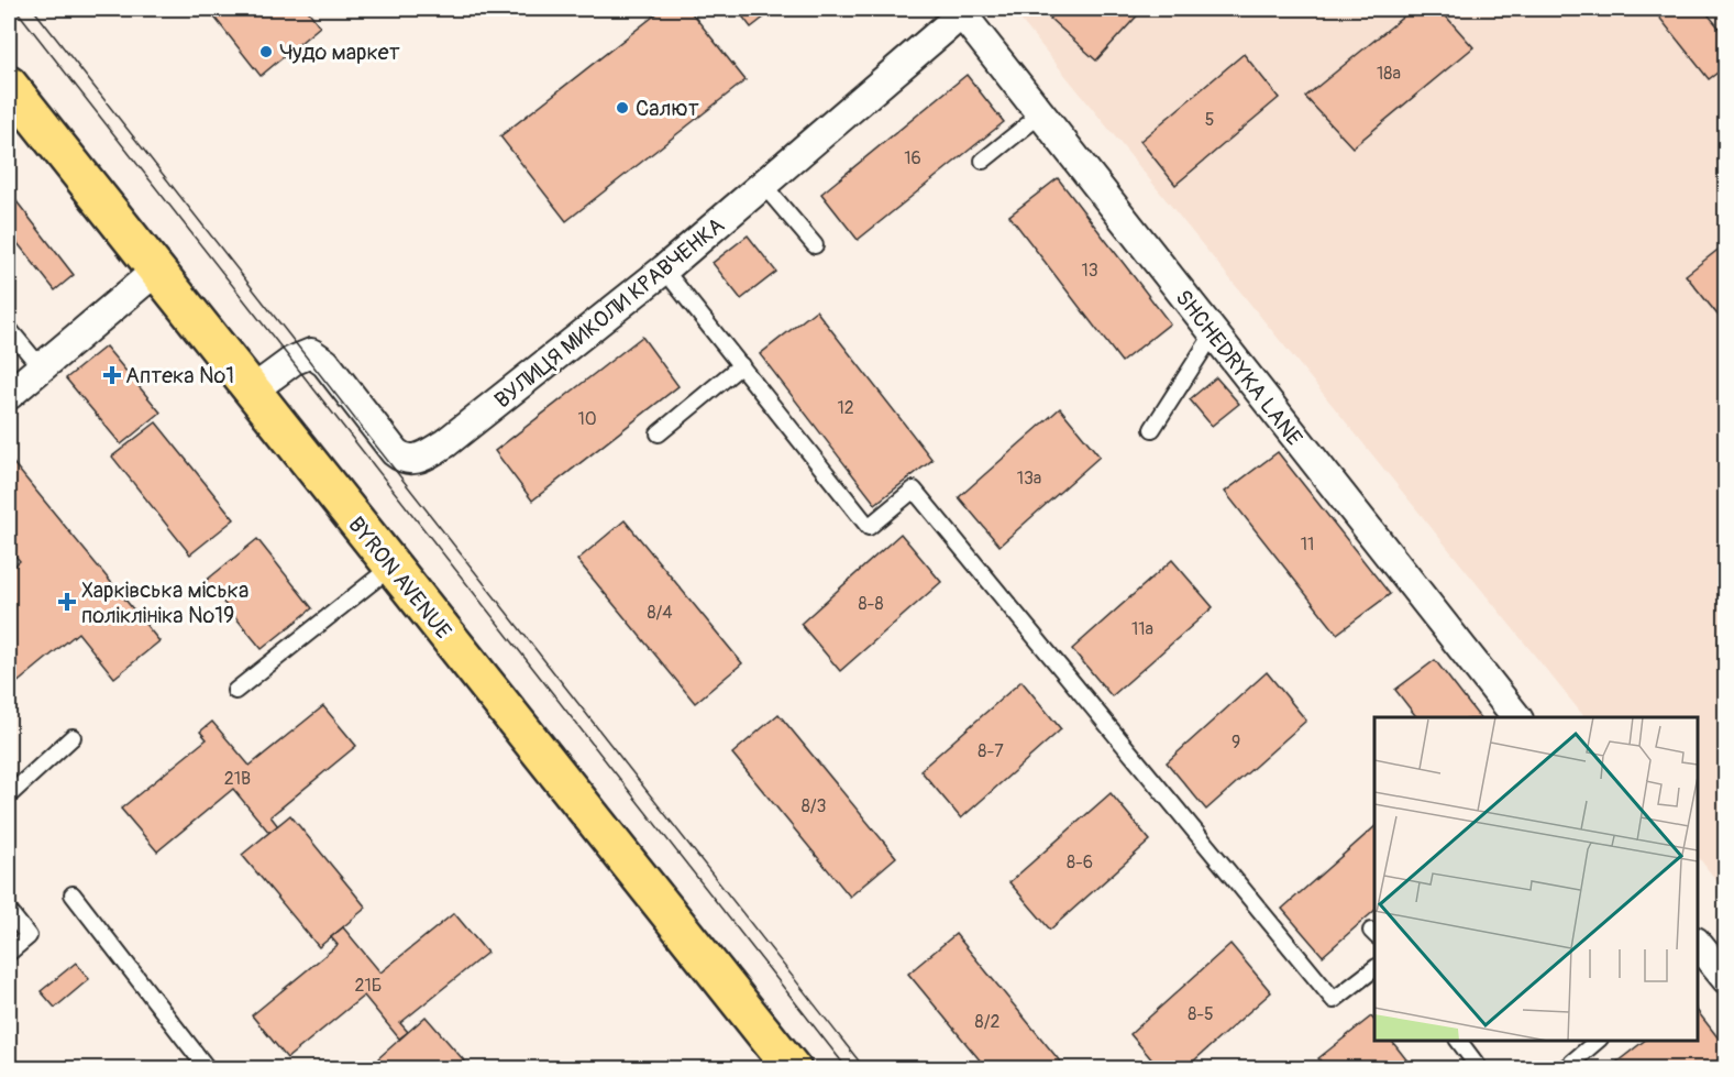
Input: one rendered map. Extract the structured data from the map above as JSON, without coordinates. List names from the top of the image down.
{
  "streets": {
    "main road": ["BYRON AVENUE"],
    "street": ["ВУЛИЦЯ МИКОЛИ КРАВЧЕНКА", "SHCHEDRYKA LANE"]
  },
  "crossings": [
    ["ВУЛИЦЯ МИКОЛИ КРАВЧЕНКА", "SHCHEDRYKA LANE"],
    ["ВУЛИЦЯ МИКОЛИ КРАВЧЕНКА", "BYRON AVENUE"]
  ],
  "places": {
    "other": ["Чудо маркет", "Салют"],
    "health": ["Аптека №1", "Харківська міська поліклініка №19"]
  },
  "house_numbers": [
    "18а",
    "5",
    "16",
    "13",
    "12",
    "10",
    "13а",
    "11",
    "8-8",
    "8/4",
    "11а",
    "9",
    "8-7",
    "21В",
    "8/3",
    "8-6",
    "21Б",
    "8-5",
    "8/2"
  ]
}
